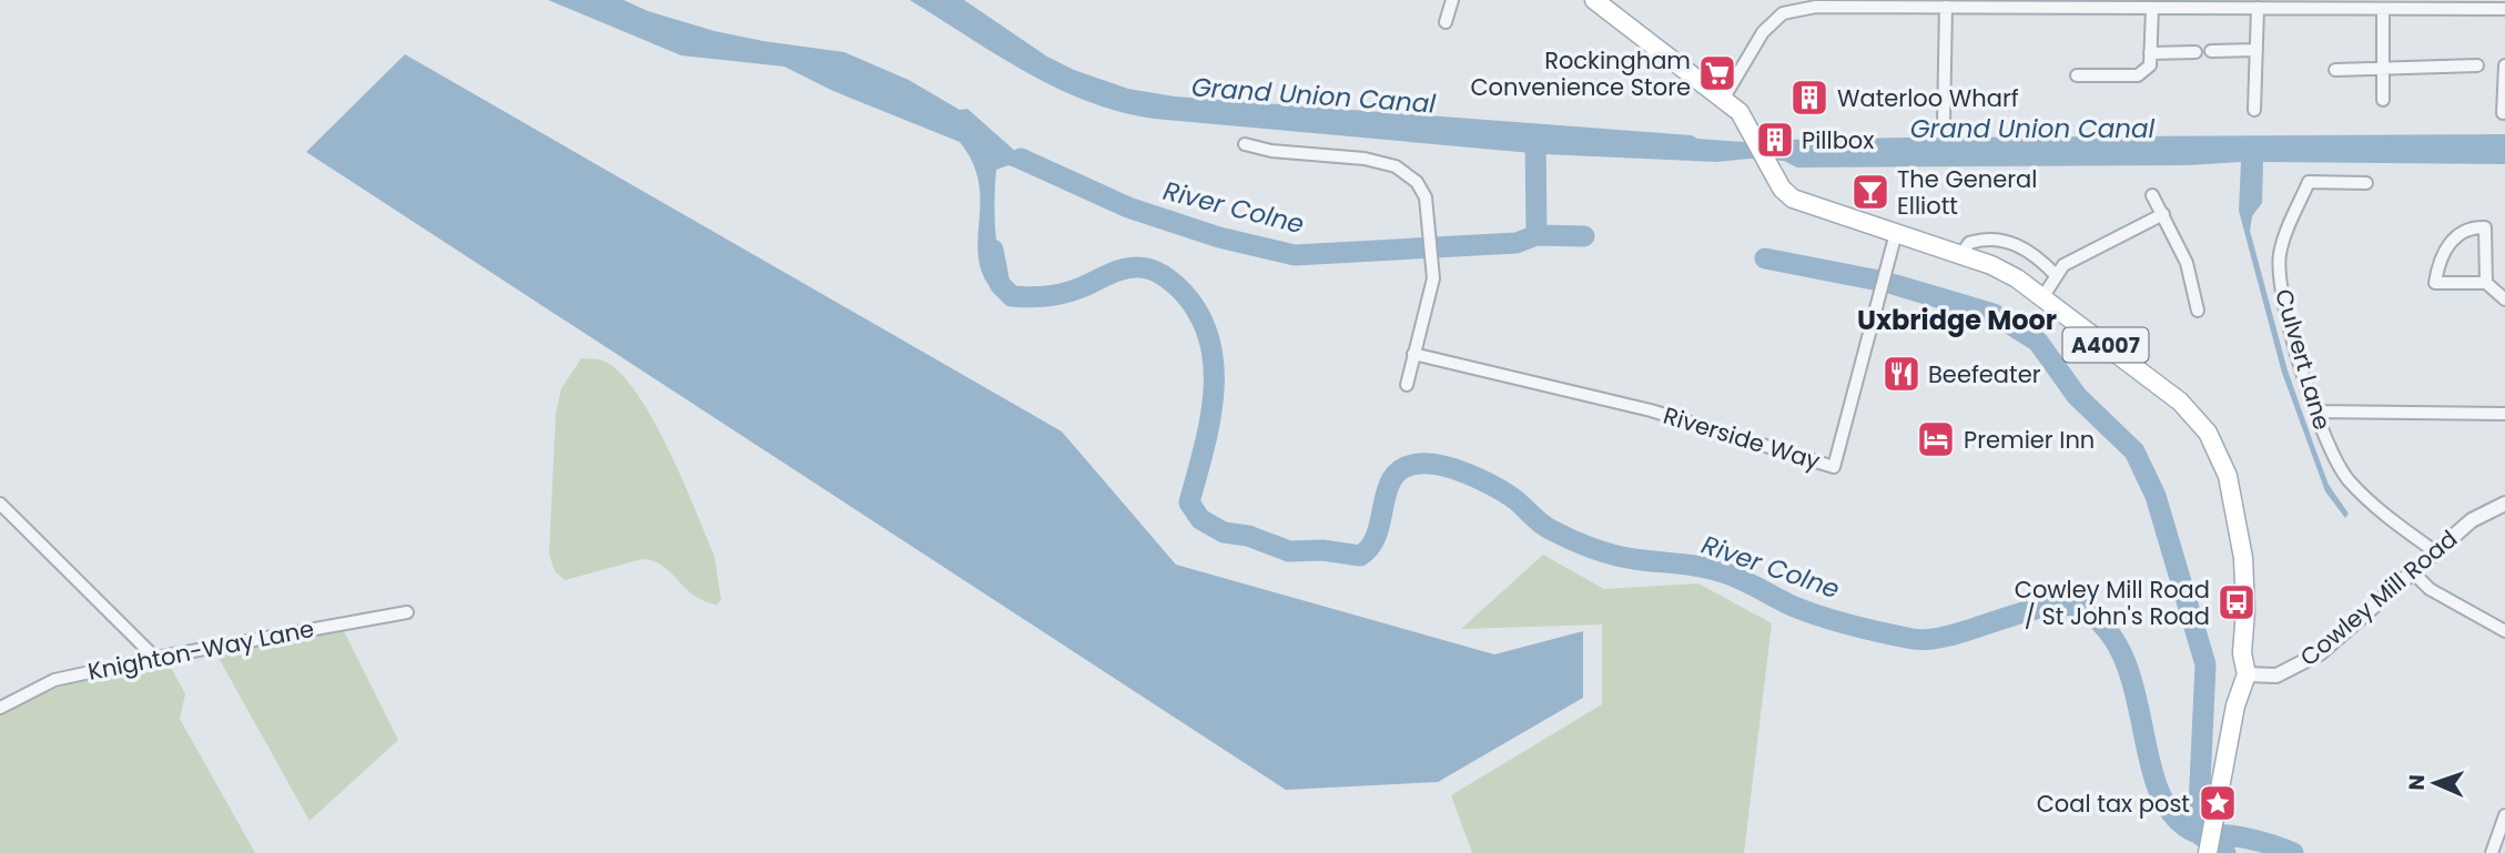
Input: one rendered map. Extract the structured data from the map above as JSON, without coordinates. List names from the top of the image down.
{
  "streets": {
    "main road": ["A4007"],
    "street": [
      "Culvert Lane",
      "Riverside Way",
      "Cowley Mill Road",
      "Knighton-Way Lane"
    ]
  },
  "crossings": [
    ["A4007", "Riverside Way"],
    ["A4007", "Cowley Mill Road"],
    ["Culvert Lane", "Cowley Mill Road"]
  ],
  "districts": ["Uxbridge Moor"],
  "water": ["Grand Union Canal", "River Colne"],
  "places": {
    "supermarket": ["Rockingham Convenience Store"],
    "building": ["Waterloo Wharf", "Pillbox"],
    "bar": ["The General Elliott"],
    "restaurant": ["Beefeater"],
    "hotel": ["Premier Inn"],
    "bus stop": ["Cowley Mill Road / St John's Road"],
    "place": ["Coal tax post"]
  },
  "north": "left"
}
